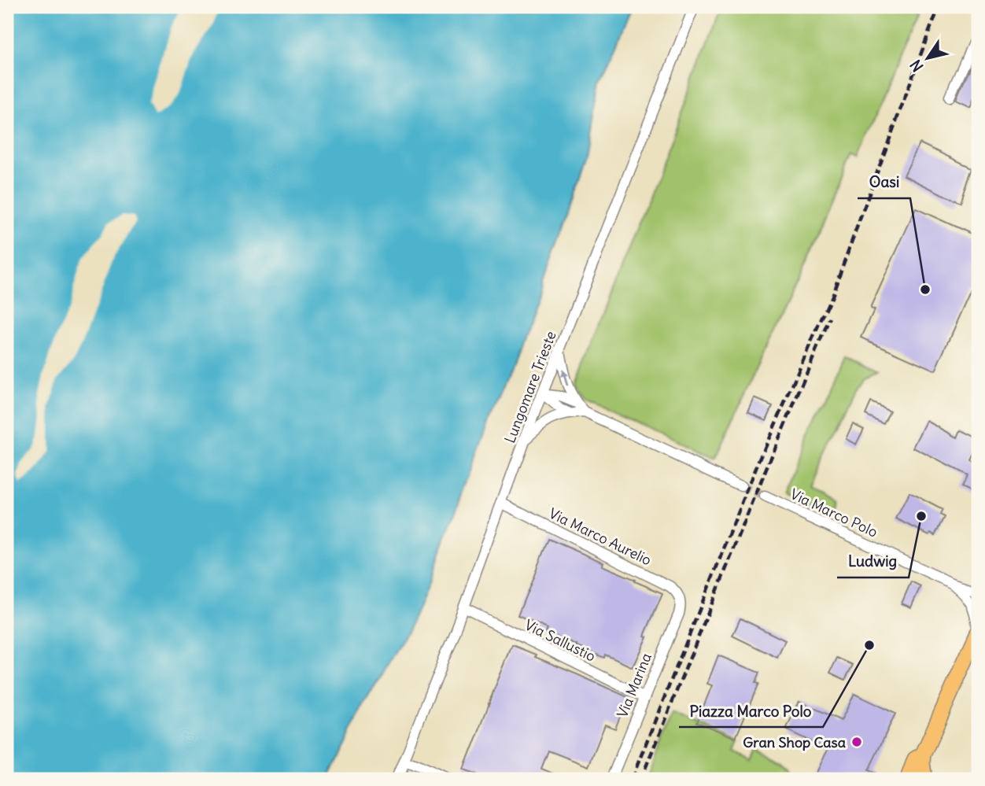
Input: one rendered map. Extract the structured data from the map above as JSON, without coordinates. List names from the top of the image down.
{
  "streets": {
    "street": [
      "Lungomare Trieste",
      "Via Marco Polo",
      "Via Marco Aurelio",
      "Via Sallustio",
      "Via Marina"
    ]
  },
  "crossings": [
    ["Lungomare Trieste", "Via Marco Aurelio"],
    ["Lungomare Trieste", "Via Sallustio"],
    ["Via Marco Aurelio", "Via Marina"],
    ["Via Sallustio", "Via Marina"]
  ],
  "places": [
    "Oasi",
    "Ludwig",
    "Piazza Marco Polo",
    "Gran Shop Casa"
  ],
  "north": "bottom left"
}
